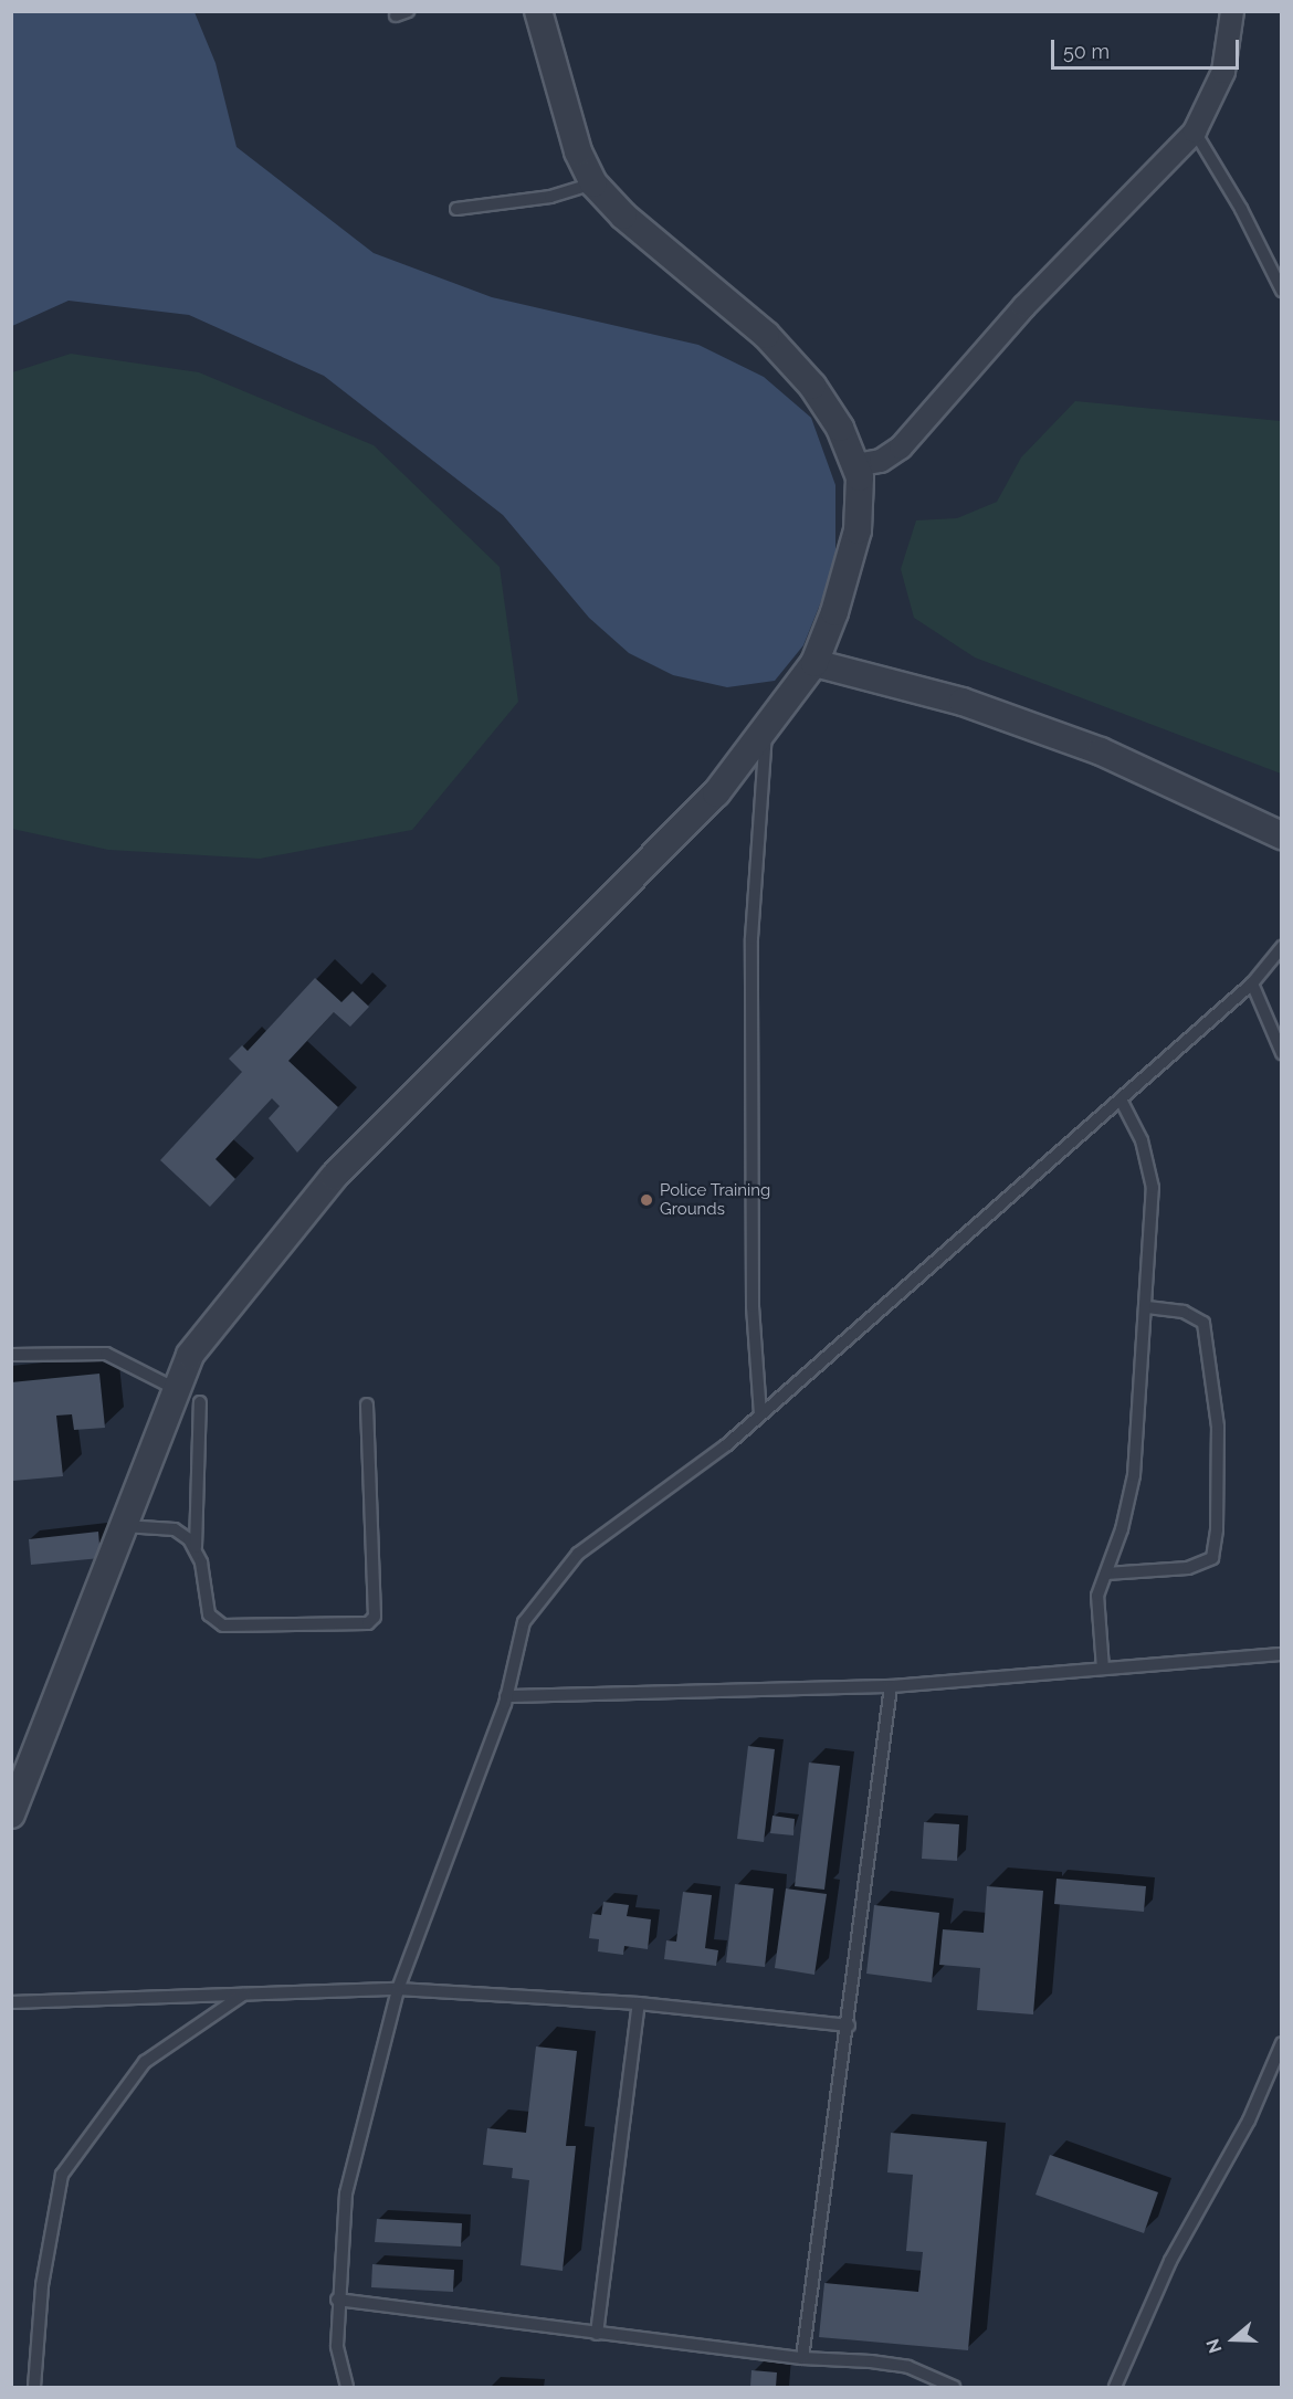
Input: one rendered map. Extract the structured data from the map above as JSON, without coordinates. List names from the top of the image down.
{
  "places": ["Police Training Grounds"],
  "scale_bar": "50 m",
  "north": "left"
}
